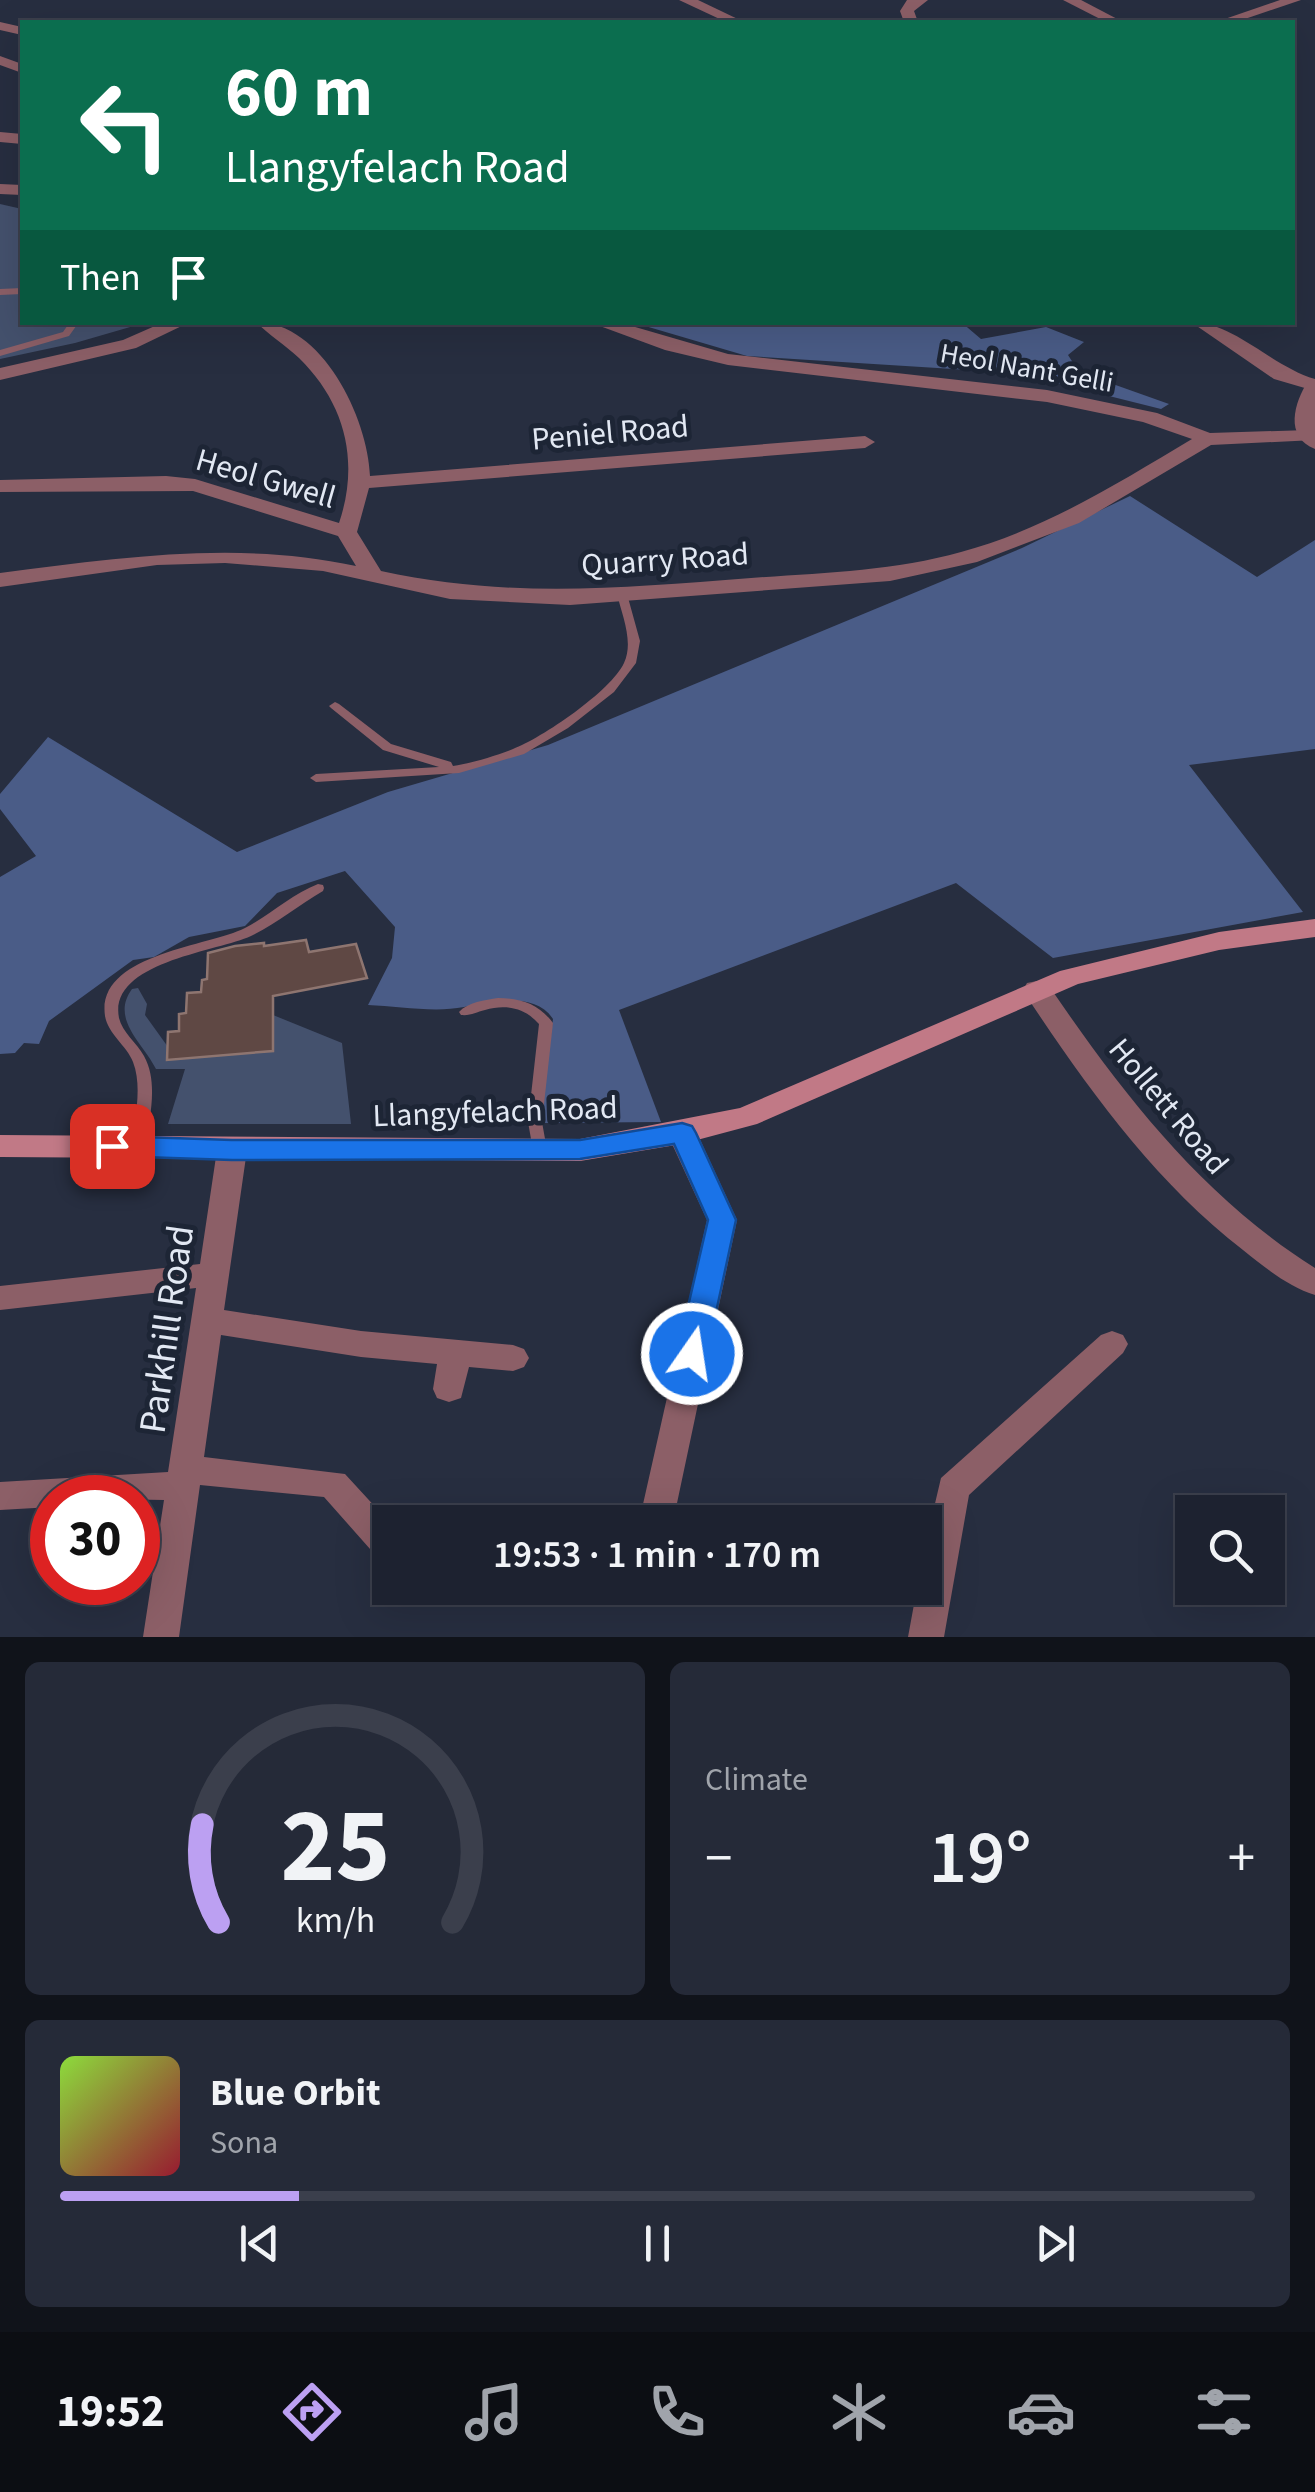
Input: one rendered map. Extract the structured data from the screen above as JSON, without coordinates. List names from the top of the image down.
{
  "streets": {
    "main road": ["Llangyfelach Road"],
    "street": [
      "Heol Nant Gelli",
      "Peniel Road",
      "Heol Gwell",
      "Quarry Road",
      "Hollett Road",
      "Parkhill Road"
    ]
  },
  "crossings": [
    ["Heol Nant Gelli", "Quarry Road"],
    ["Heol Gwell", "Quarry Road"],
    ["Hollett Road", "Llangyfelach Road"],
    ["Llangyfelach Road", "Parkhill Road"]
  ],
  "page": {
    "turn": ["60 m", "Llangyfelach Road"],
    "then": "Then",
    "limit": "30",
    "trip": "19:53 · 1 min · 170 m",
    "tile": "Climate",
    "heat": ["−", "19°", "+"],
    "song": ["Blue Orbit", "Sona"],
    "tabs": "19:52",
    "gauge": ["25", "km/h"]
  }
}
